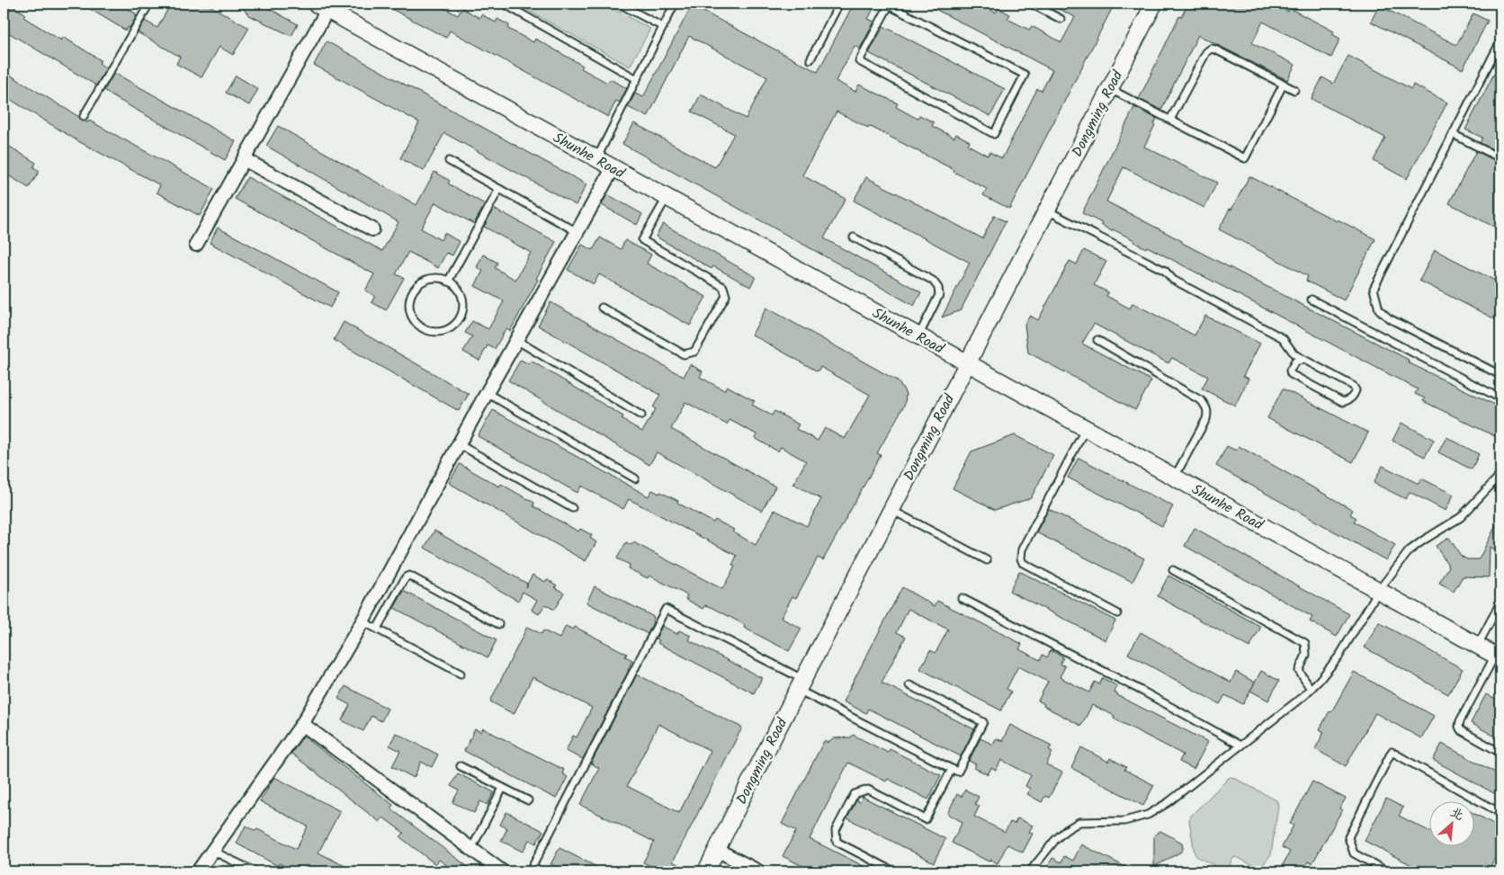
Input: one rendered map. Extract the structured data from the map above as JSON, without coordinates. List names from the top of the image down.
{
  "streets": {
    "street": ["Dongming Road", "Shunhe Road"]
  },
  "crossings": [
    ["Dongming Road", "Shunhe Road"]
  ],
  "north": "top right"
}
